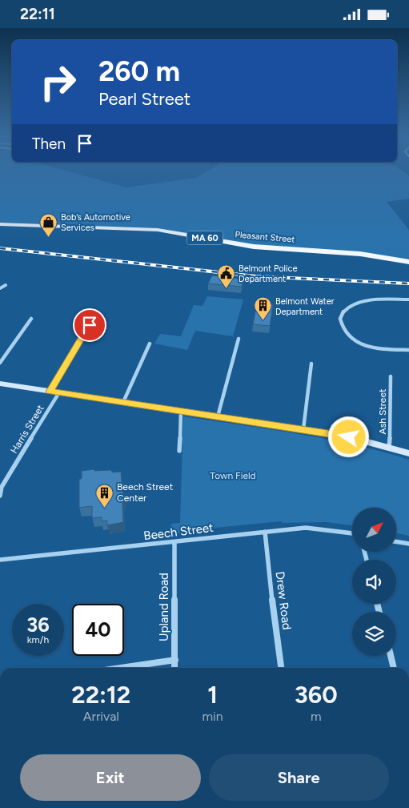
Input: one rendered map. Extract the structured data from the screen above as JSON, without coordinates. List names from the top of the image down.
{
  "streets": {
    "main road": ["Pleasant Street", "MA 60"],
    "street": [
      "Ash Street",
      "Harris Street",
      "Beech Street",
      "Drew Road",
      "Upland Road"
    ]
  },
  "crossings": [
    ["Beech Street", "Drew Road"],
    ["Beech Street", "Upland Road"]
  ],
  "parks": ["Town Field"],
  "places": {
    "shop": ["Bob’s Automotive Services"],
    "public building": ["Belmont Police Department"],
    "building": ["Belmont Water Department", "Beech Street Center"]
  },
  "north": "top right",
  "page": {
    "status": "22:11",
    "turn": ["260 m", "Pearl Street"],
    "then": "Then",
    "speed": "36 km/h",
    "limit": "40",
    "eta": [
      "22:12",
      "Arrival",
      "1",
      "min",
      "360",
      "m"
    ],
    "buttons": ["Exit", "Share"]
  }
}
